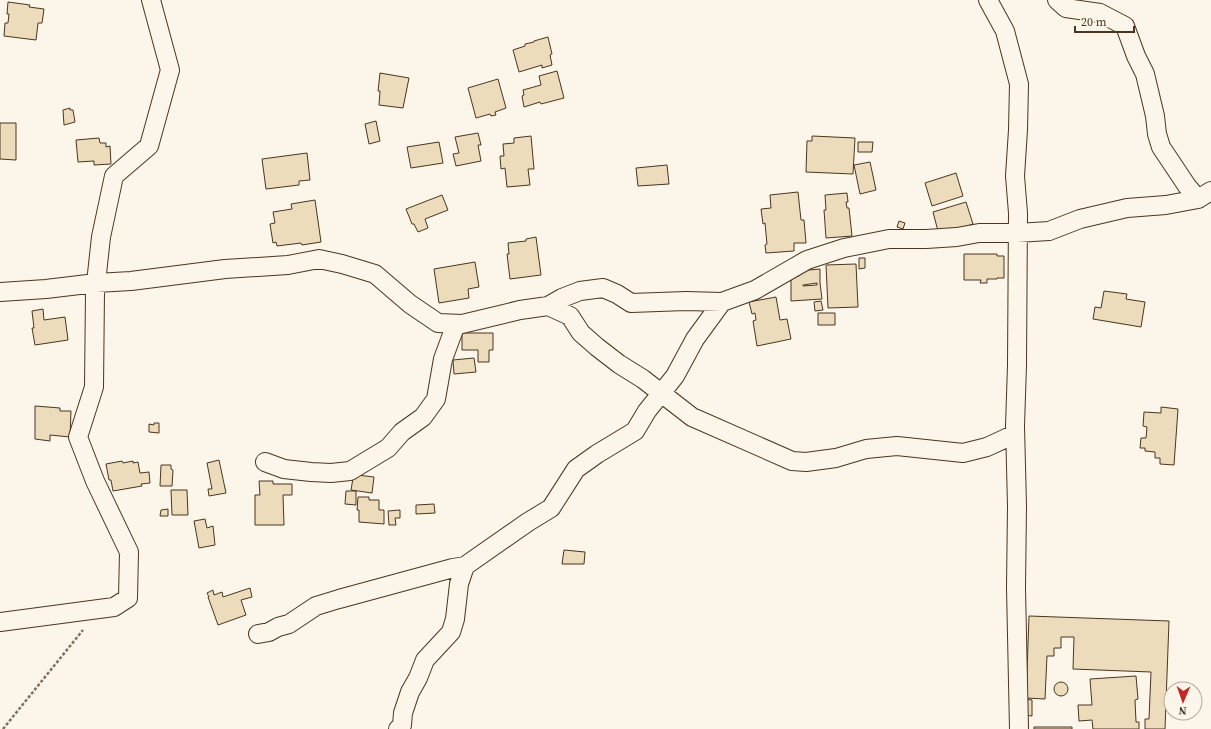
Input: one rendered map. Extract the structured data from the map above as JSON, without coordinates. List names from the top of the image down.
{
  "scale_bar": "20 m",
  "north": "bottom"
}
